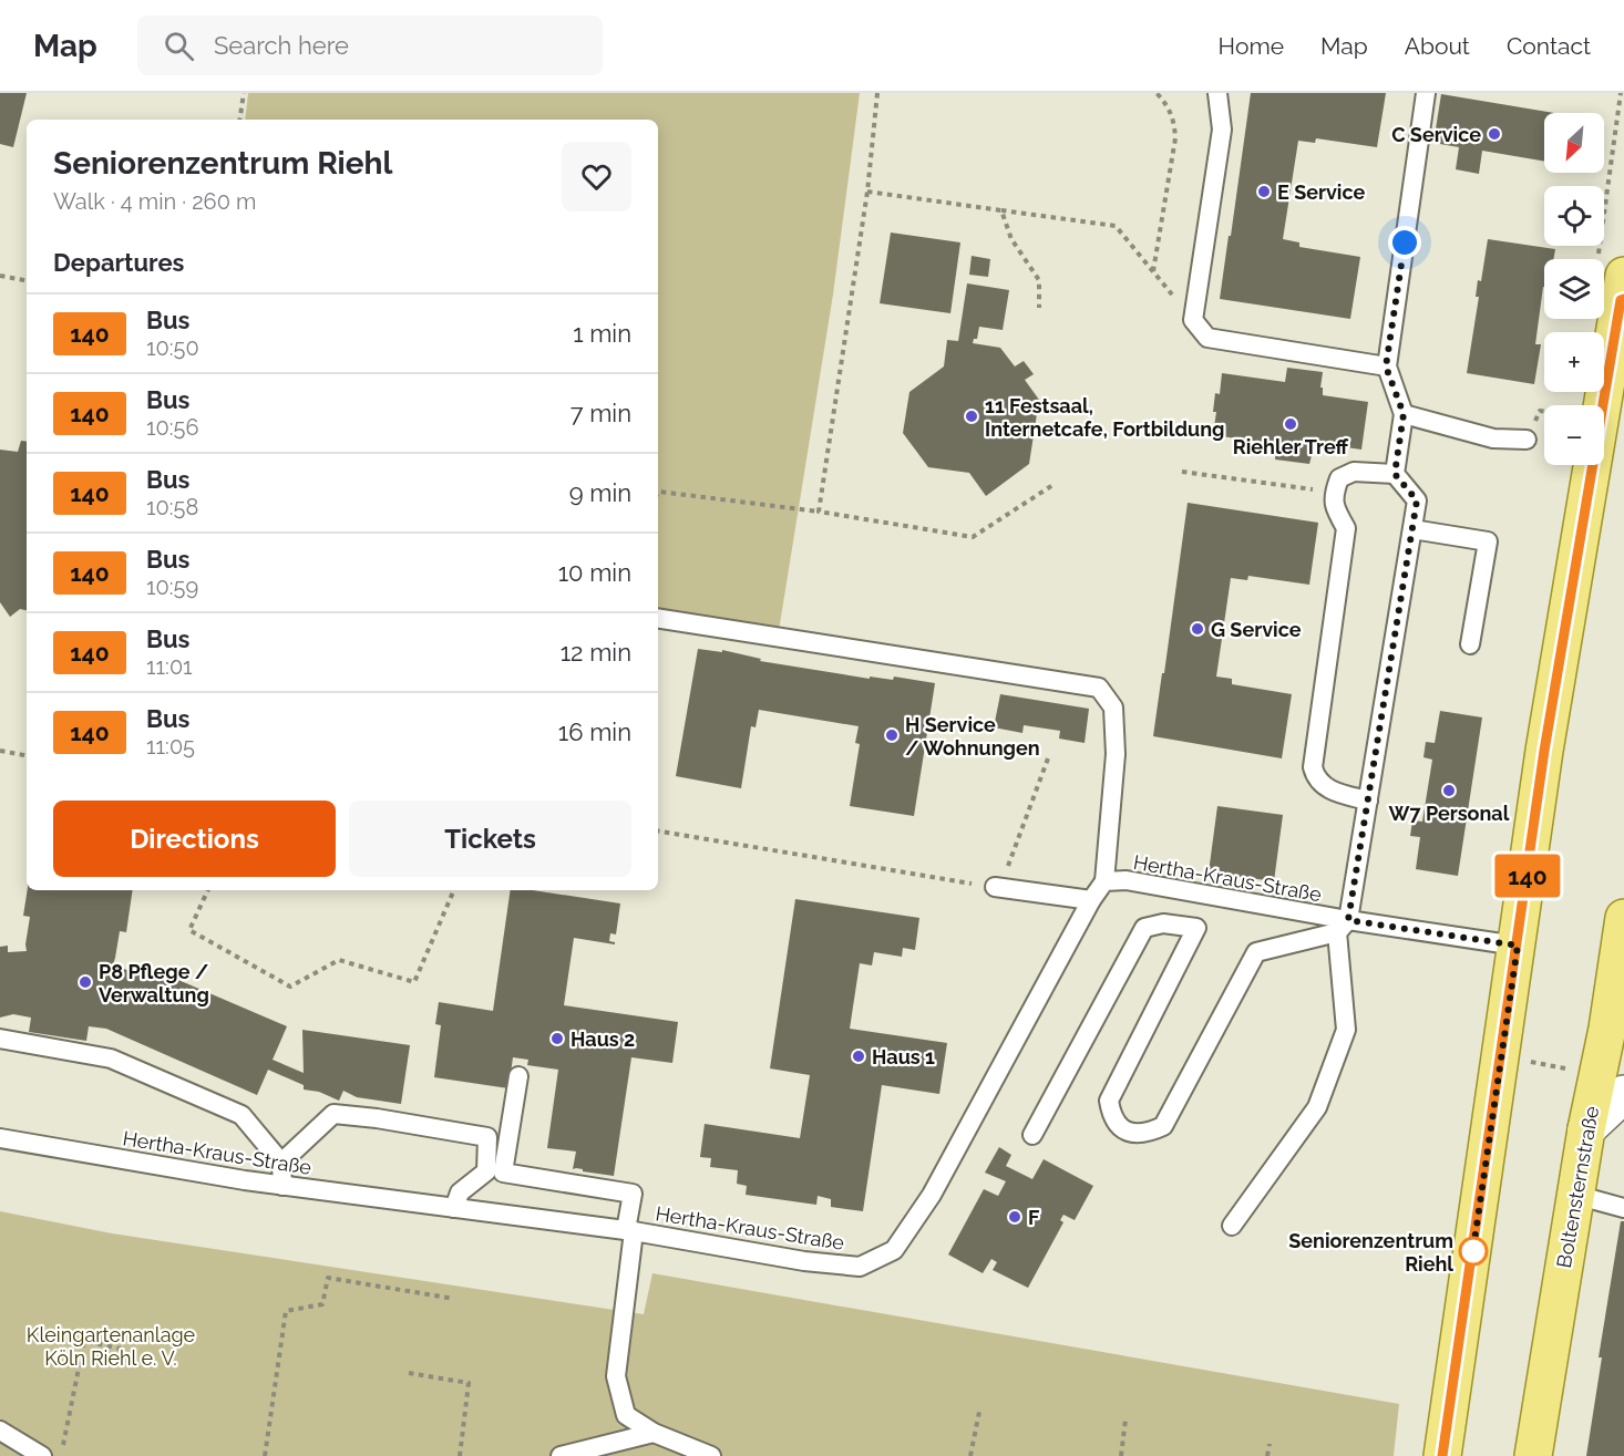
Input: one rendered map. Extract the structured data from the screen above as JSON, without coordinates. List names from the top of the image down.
{
  "streets": {
    "main road": ["Boltensternstraße"],
    "lane": ["Hertha-Kraus-Straße"]
  },
  "parks": ["Kleingartenanlage Köln Riehl e. V."],
  "places": [
    "C Service",
    "E Service",
    "11 Festsaal, Internetcafe, Fortbildung",
    "Riehler Treff",
    "G Service",
    "H Service / Wohnungen",
    "W7 Personal",
    "P8 Pflege / Verwaltung",
    "Haus 2",
    "Haus 1",
    "F",
    "Seniorenzentrum Riehl"
  ],
  "lines": ["bus line 140"],
  "north": "bottom left",
  "page": {
    "header": "Map",
    "search": "Search here",
    "nav": [
      "Home",
      "Map",
      "About",
      "Contact"
    ],
    "on_map": "140",
    "map_buttons": ["+", "−"],
    "heading": [
      ["Seniorenzentrum Riehl", "Walk · 4 min · 260 m"],
      "Departures"
    ],
    "list": [
      {
        "mark": "140",
        "name": "Bus",
        "note": "10:50",
        "value": "1 min"
      },
      {
        "mark": "140",
        "name": "Bus",
        "note": "10:56",
        "value": "7 min"
      },
      {
        "mark": "140",
        "name": "Bus",
        "note": "10:58",
        "value": "9 min"
      },
      {
        "mark": "140",
        "name": "Bus",
        "note": "10:59",
        "value": "10 min"
      },
      {
        "mark": "140",
        "name": "Bus",
        "note": "11:01",
        "value": "12 min"
      },
      {
        "mark": "140",
        "name": "Bus",
        "note": "11:05",
        "value": "16 min"
      }
    ],
    "buttons": ["Directions", "Tickets"]
  }
}
